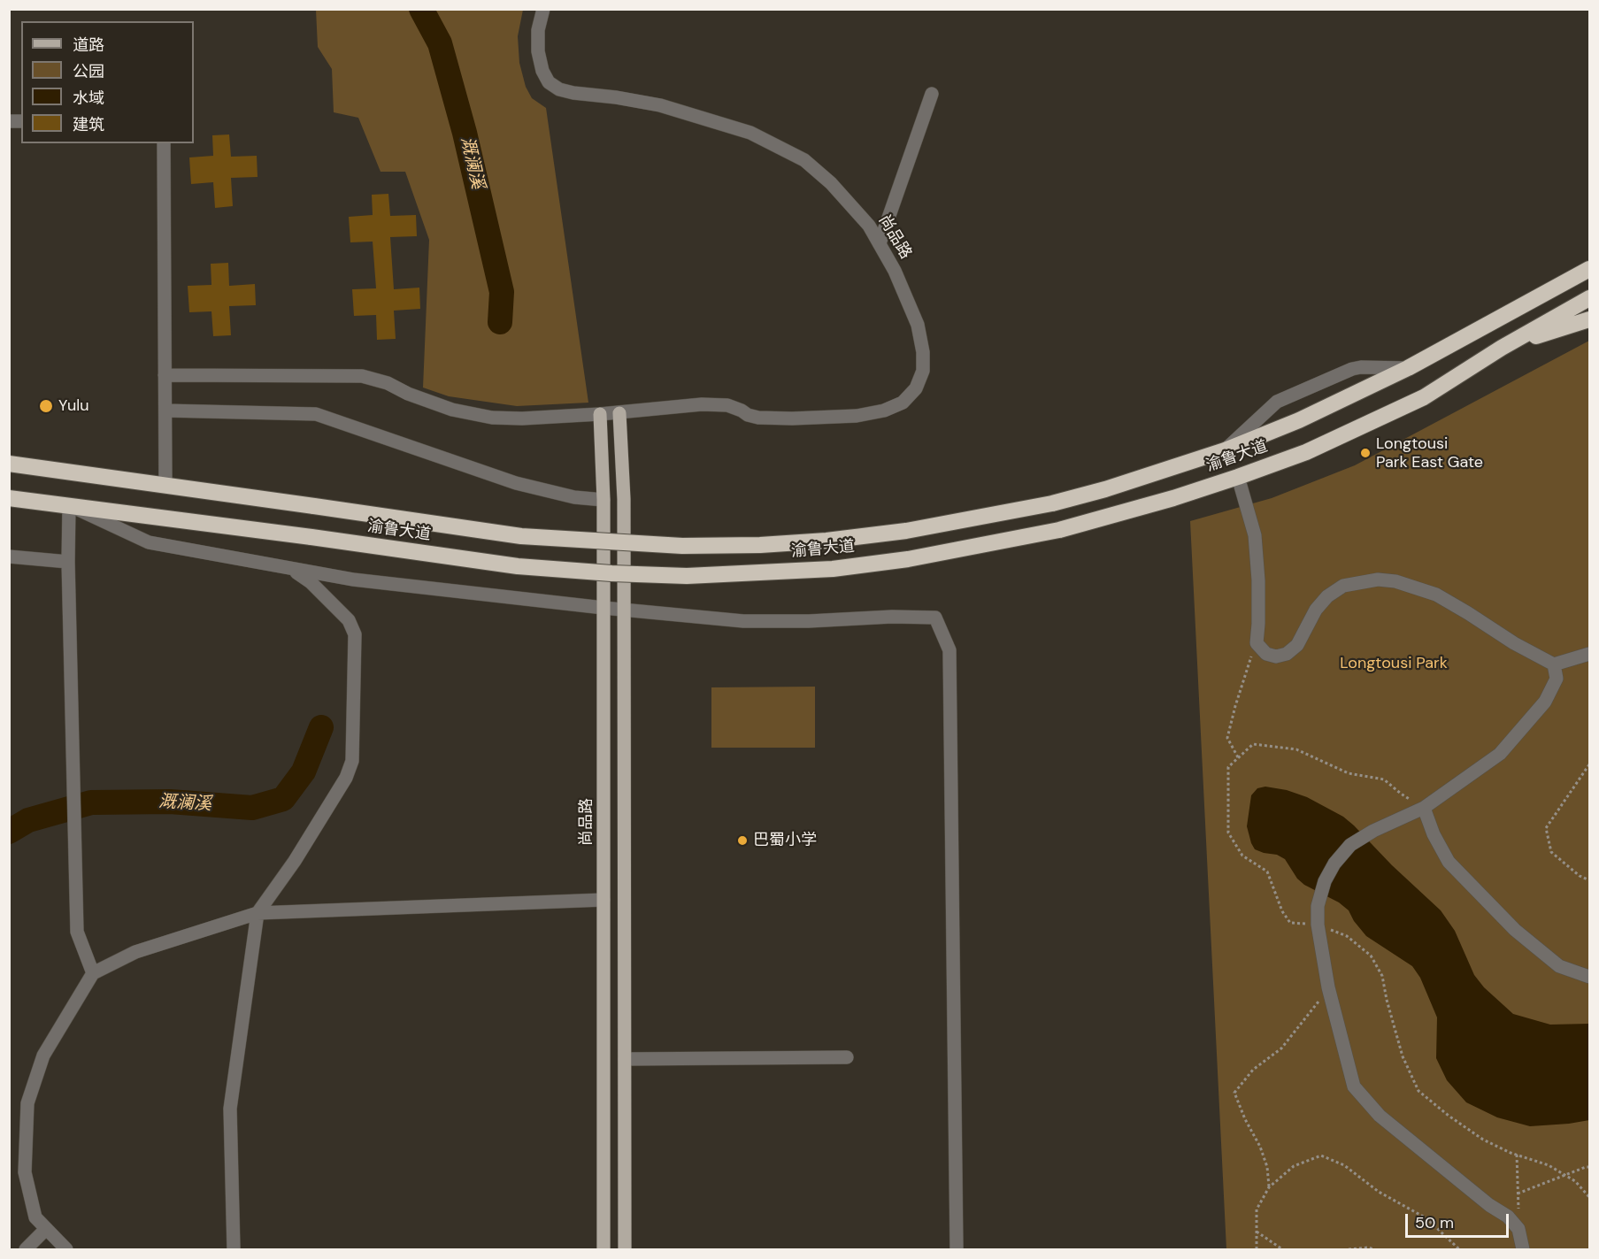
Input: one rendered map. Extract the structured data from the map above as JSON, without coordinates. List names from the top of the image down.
{
  "streets": {
    "highway": ["渝鲁大道"],
    "main road": ["尚品路"]
  },
  "water": ["溉澜溪"],
  "parks": ["Longtousi Park"],
  "places": ["Yulu", "Longtousi Park East Gate", "巴蜀小学"],
  "legend": [
    "道路",
    "公园",
    "水域",
    "建筑"
  ],
  "scale_bar": "50 m"
}
